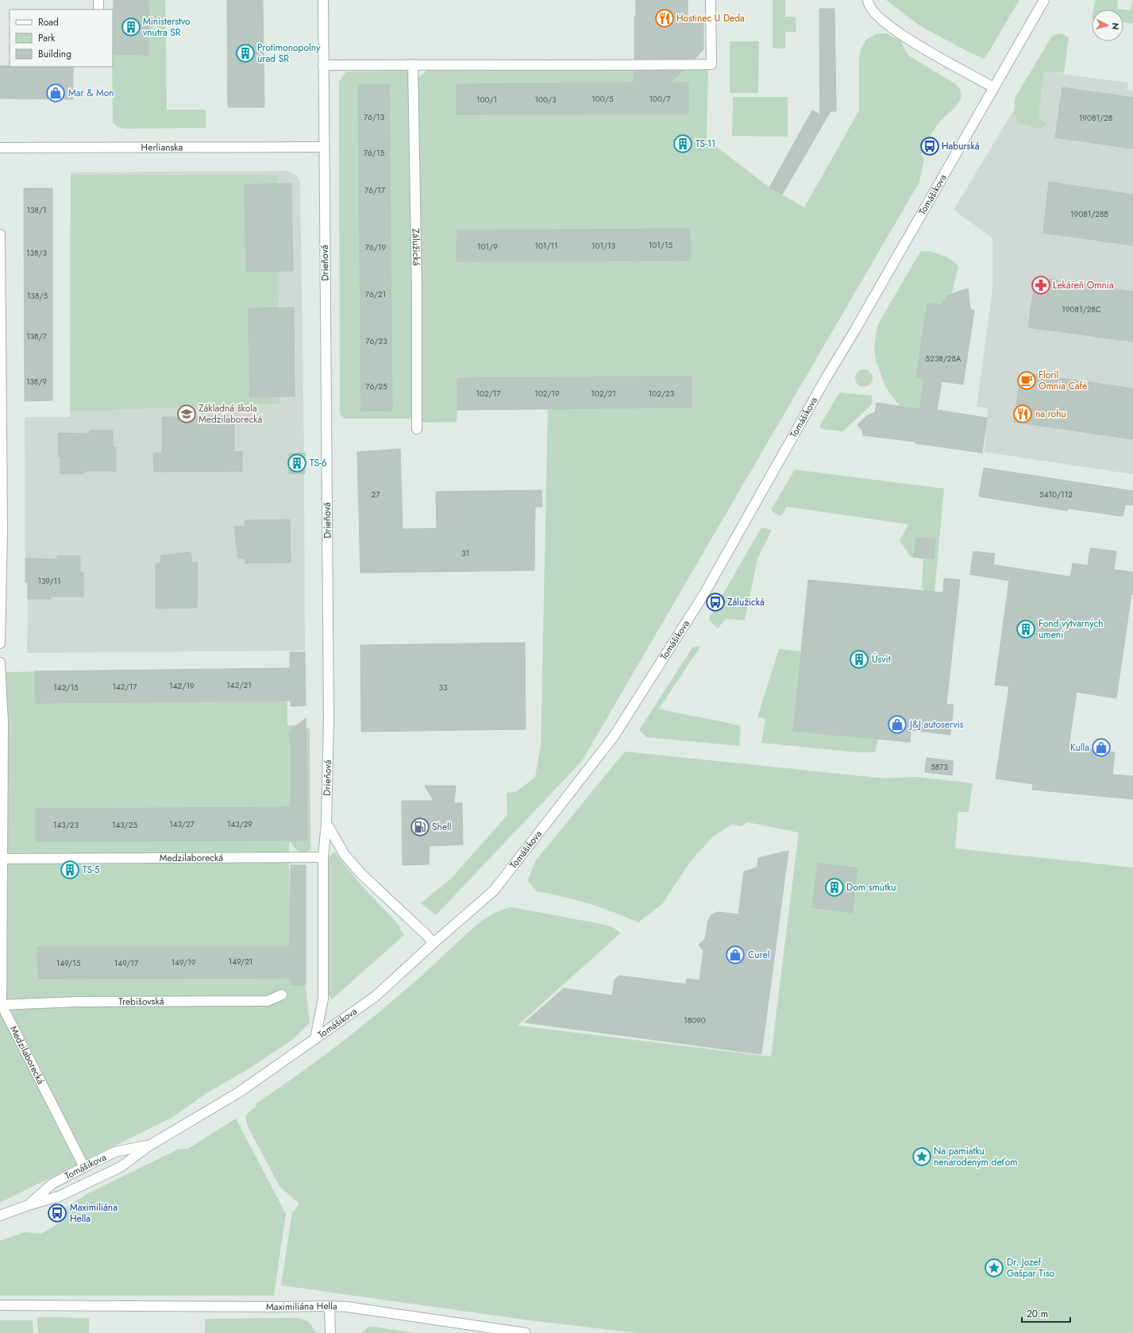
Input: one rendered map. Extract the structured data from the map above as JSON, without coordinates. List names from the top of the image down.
{
  "streets": {
    "street": [
      "Herlianska",
      "Tomášikova",
      "Zálužická",
      "Drieňová",
      "Medzilaborecká",
      "Trebišovská",
      "Maximiliána Hella"
    ]
  },
  "crossings": [
    ["Herlianska", "Drieňová"],
    ["Tomášikova", "Drieňová"],
    ["Tomášikova", "Medzilaborecká"],
    ["Drieňová", "Medzilaborecká"],
    ["Medzilaborecká", "Trebišovská"]
  ],
  "places": {
    "restaurant": ["Hostinec U Deda", "na rohu"],
    "building": [
      "Ministerstvo vnútra SR",
      "Protimonopolný úrad SR",
      "TS-11",
      "TS-6",
      "Fond výtvarných umení",
      "Úsvit",
      "TS-5",
      "Dom smútku"
    ],
    "shop": [
      "Mar & Mon",
      "J&J autoservis",
      "Kulla",
      "Curel"
    ],
    "bus stop": ["Haburská", "Zálužická", "Maximiliána Hella"],
    "pharmacy": ["Lekáreň Omnia"],
    "cafe": ["Floril Omnia Café"],
    "school or university": ["Základná škola Medzilaborecká"],
    "fuel station": ["Shell"],
    "place": ["Na pamiatku nenarodeným deťom", "Dr. Jozef Gašpar Tiso"]
  },
  "house_numbers": [
    "100/5",
    "100/7",
    "100/1",
    "100/3",
    "76/13",
    "19081/28",
    "76/15",
    "76/17",
    "138/1",
    "19081/28B",
    "101/15",
    "101/11",
    "101/13",
    "101/9",
    "76/19",
    "138/3",
    "76/21",
    "138/5",
    "19081/28C",
    "138/7",
    "76/23",
    "5238/28A",
    "138/9",
    "76/25",
    "102/17",
    "102/19",
    "102/21",
    "102/23",
    "27",
    "5410/112",
    "31",
    "139/11",
    "142/21",
    "142/19",
    "142/17",
    "142/15",
    "33",
    "5873",
    "143/27",
    "143/29",
    "143/23",
    "143/25",
    "149/21",
    "149/19",
    "149/15",
    "149/17",
    "18090"
  ],
  "legend": ["Road", "Park", "Building"],
  "scale_bar": "20 m",
  "north": "right"
}
